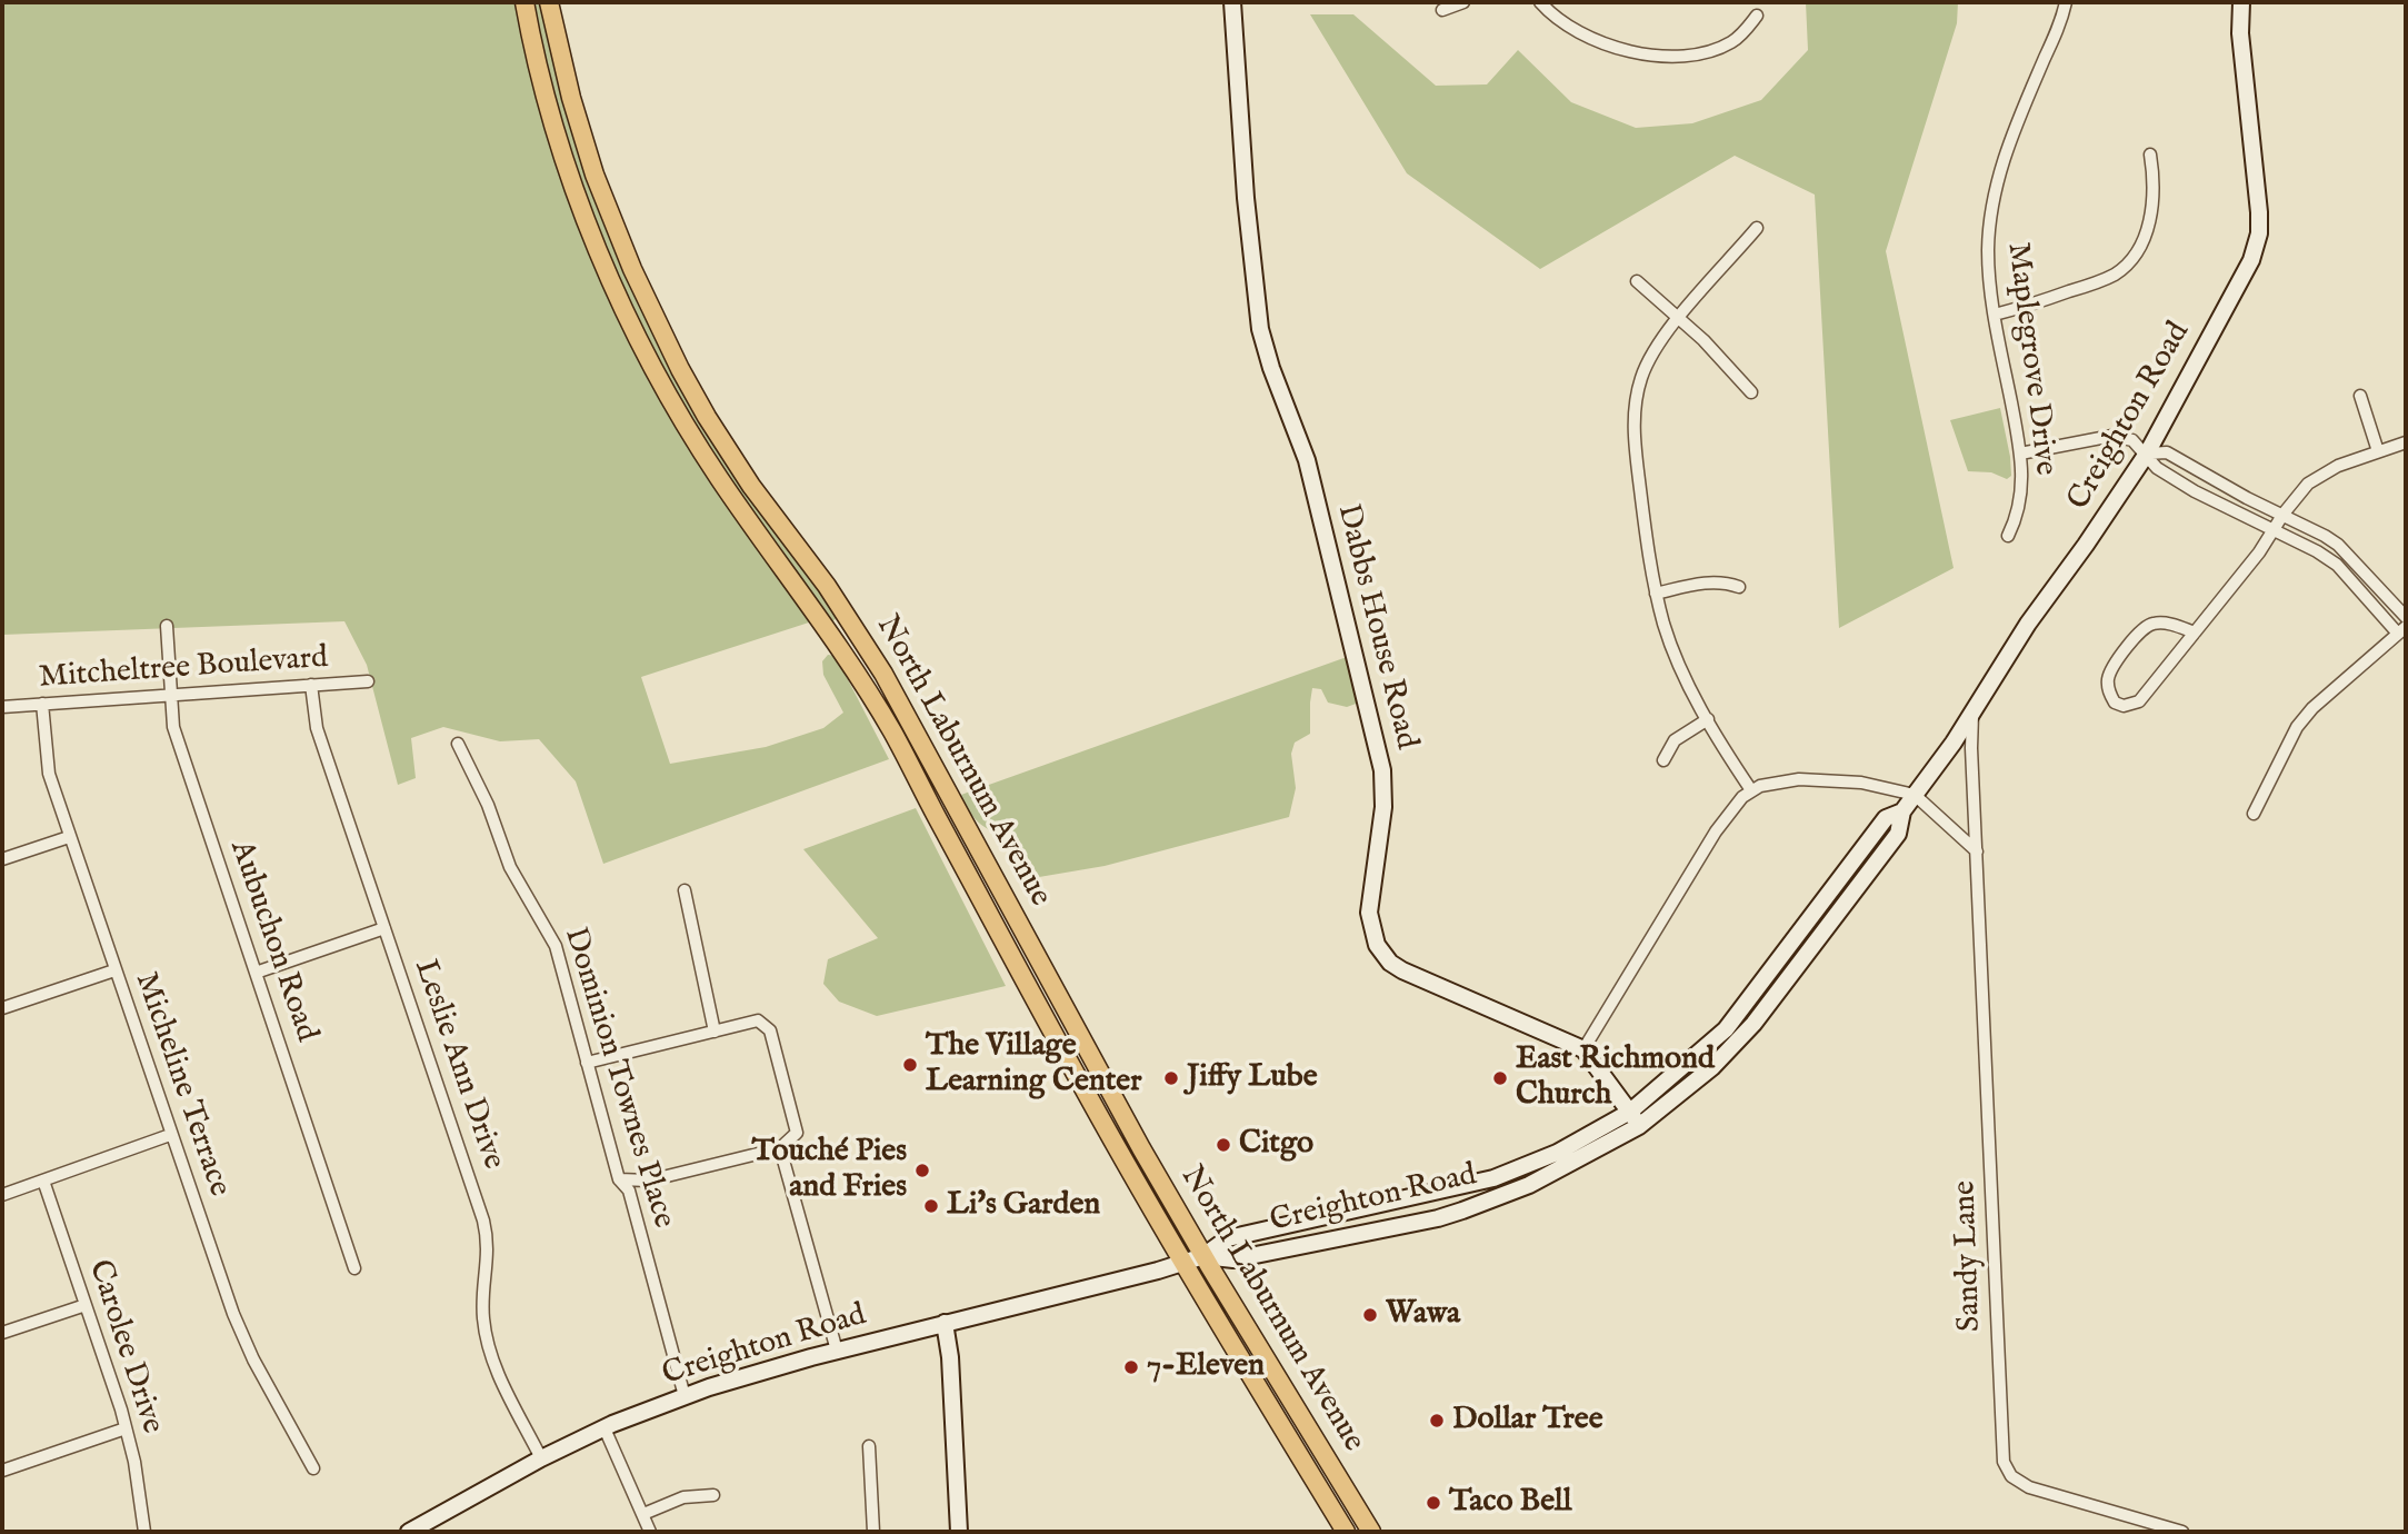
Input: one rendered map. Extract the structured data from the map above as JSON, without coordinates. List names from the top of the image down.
{
  "streets": {
    "main road": ["Creighton Road", "Dabbs House Road", "North Laburnum Avenue"],
    "street": [
      "Maplegrove Drive",
      "Mitcheltree Boulevard",
      "Aubuchon Road",
      "Leslie Ann Drive",
      "Dominion Townes Place",
      "Micheline Terrace",
      "Sandy Lane",
      "Carolee Drive"
    ]
  },
  "crossings": [
    ["Creighton Road", "Dabbs House Road"],
    ["Creighton Road", "North Laburnum Avenue"],
    ["Creighton Road", "Leslie Ann Drive"],
    ["Creighton Road", "Dominion Townes Place"],
    ["Creighton Road", "Sandy Lane"],
    ["Mitcheltree Boulevard", "Aubuchon Road"],
    ["Mitcheltree Boulevard", "Leslie Ann Drive"],
    ["Mitcheltree Boulevard", "Micheline Terrace"]
  ],
  "places": [
    "The Village Learning Center",
    "Jiffy Lube",
    "East Richmond Church",
    "Citgo",
    "Touché Pies and Fries",
    "Li's Garden",
    "Wawa",
    "7-Eleven",
    "Dollar Tree",
    "Taco Bell"
  ]
}
